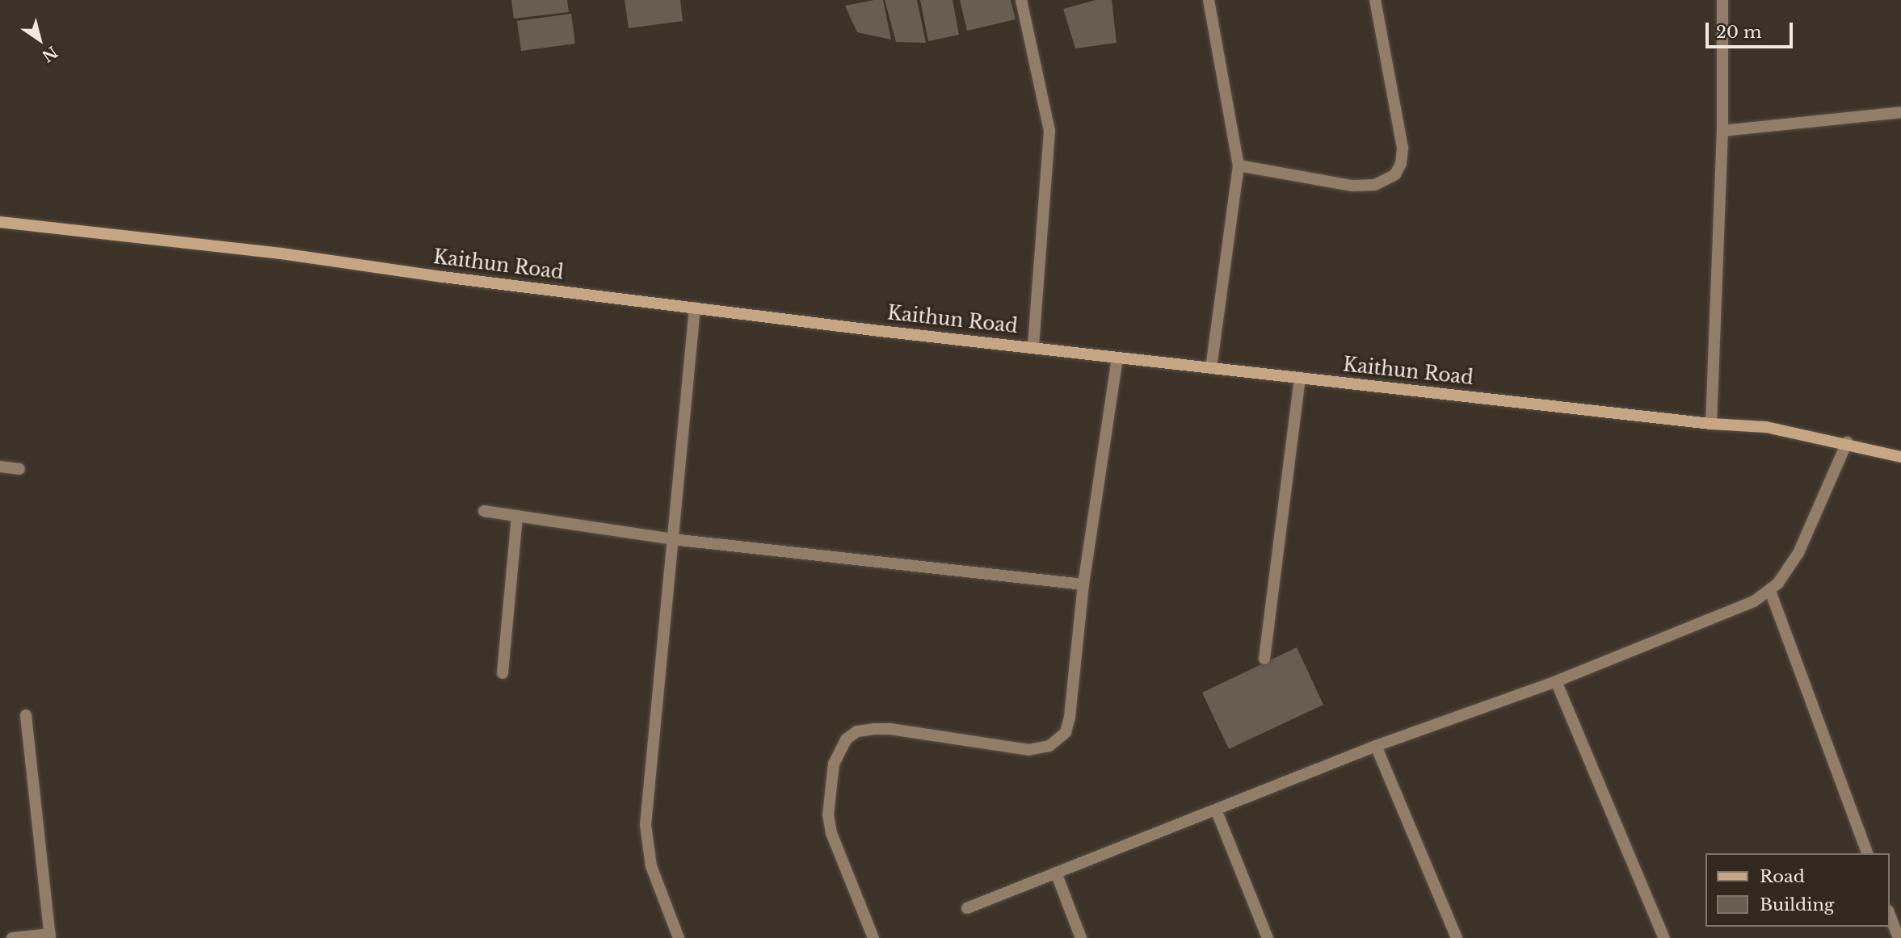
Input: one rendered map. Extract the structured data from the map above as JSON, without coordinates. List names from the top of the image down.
{
  "streets": {
    "street": ["Kaithun Road"]
  },
  "legend": ["Road", "Building"],
  "scale_bar": "20 m",
  "north": "bottom right"
}
